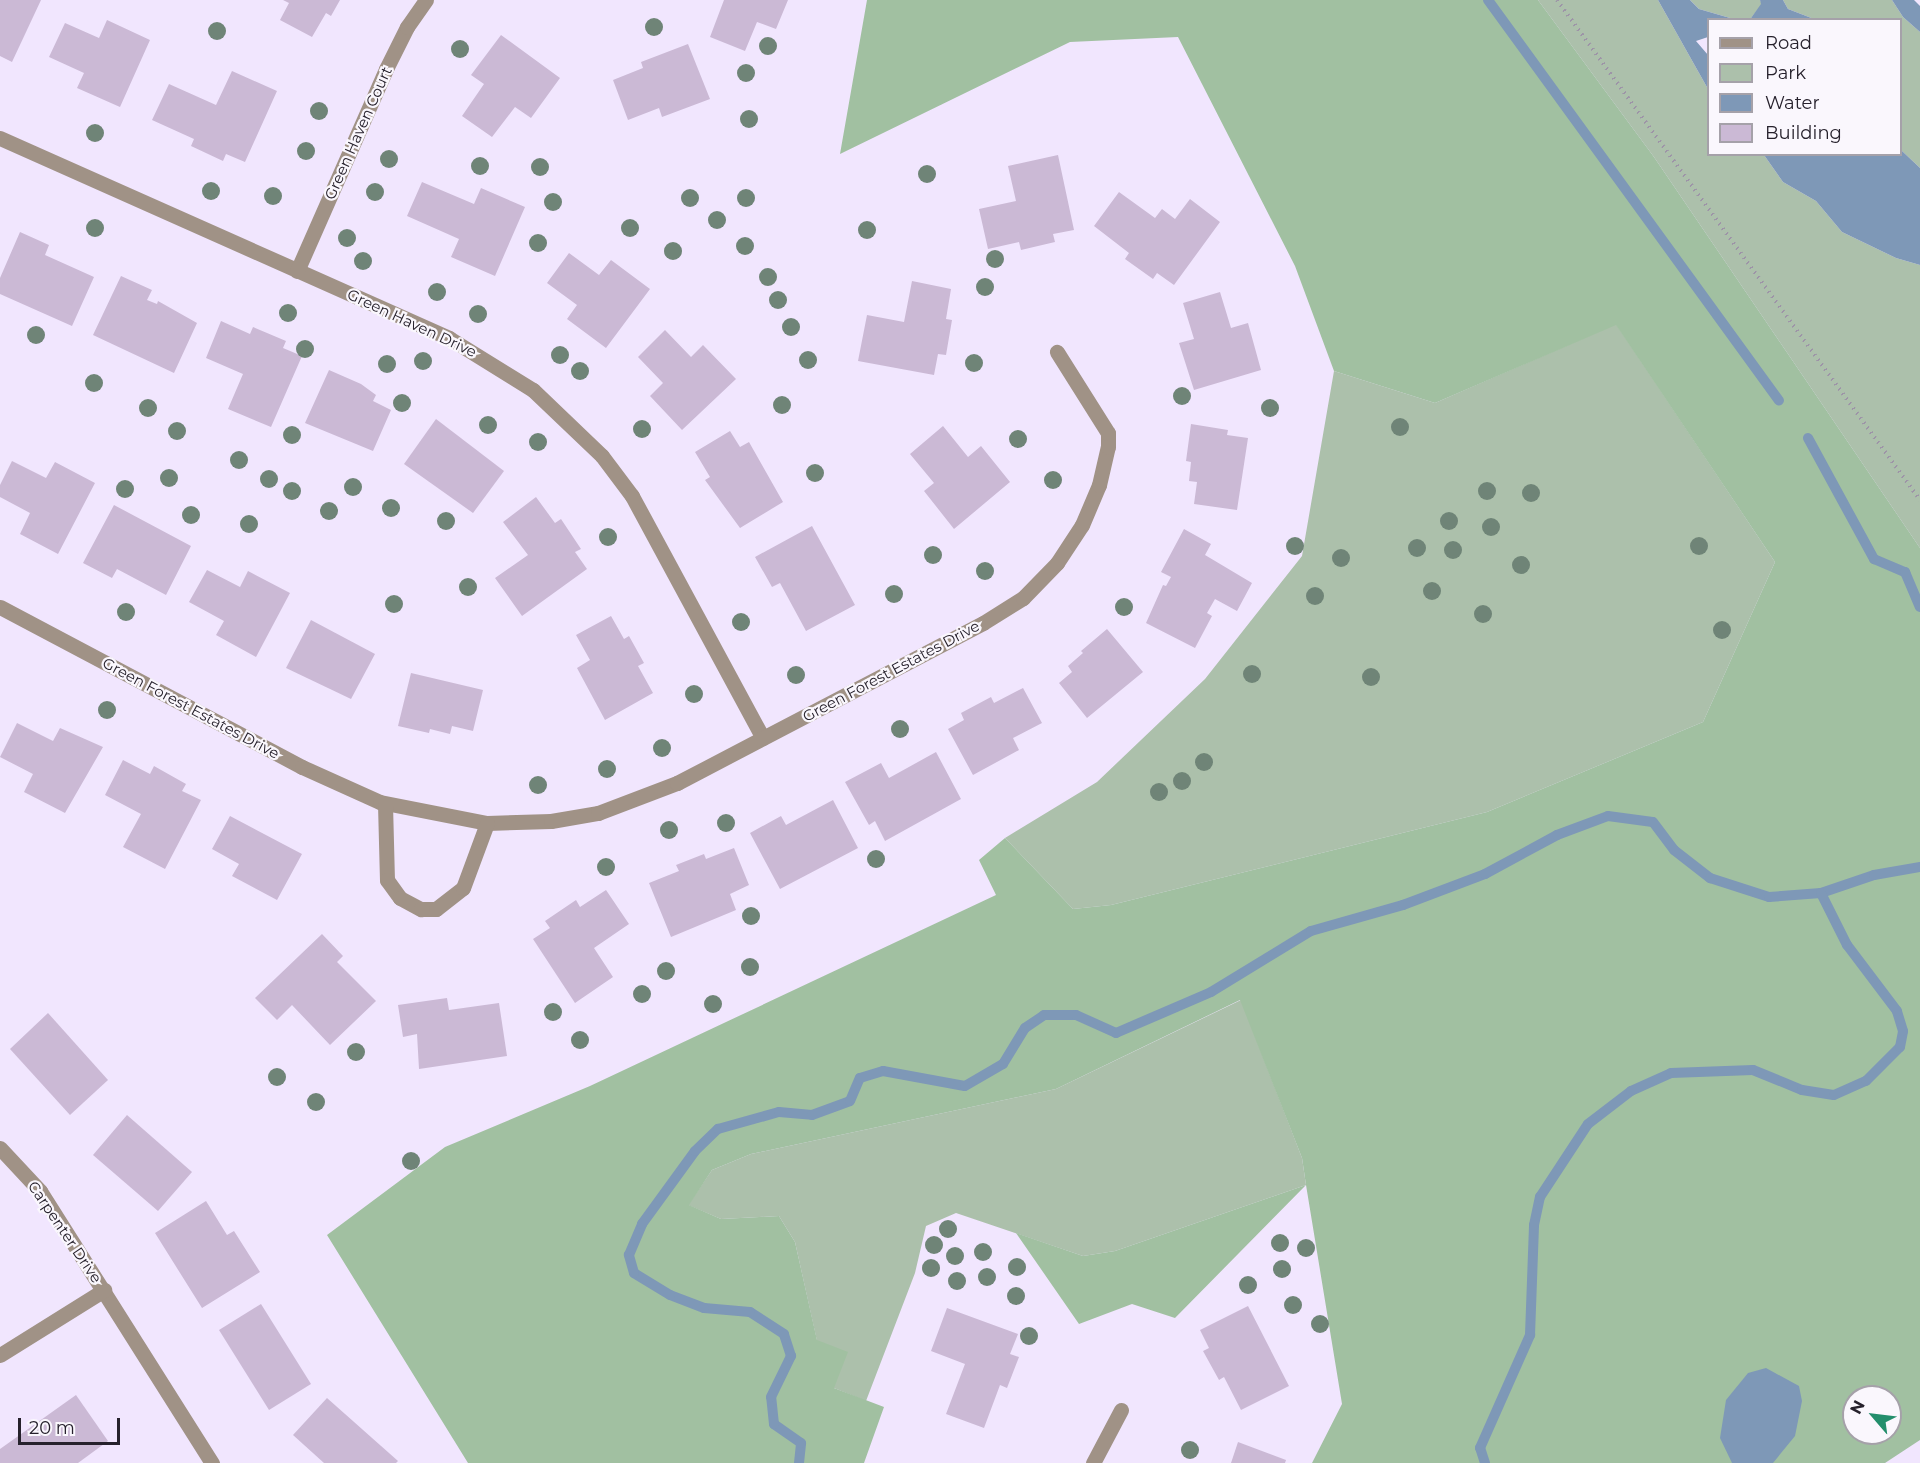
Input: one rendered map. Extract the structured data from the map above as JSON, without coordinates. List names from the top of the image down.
{
  "streets": {
    "street": [
      "Green Haven Court",
      "Green Haven Drive",
      "Green Forest Estates Drive",
      "Carpenter Drive"
    ]
  },
  "crossings": [
    ["Green Haven Court", "Green Haven Drive"],
    ["Green Haven Drive", "Green Forest Estates Drive"]
  ],
  "legend": [
    "Road",
    "Park",
    "Water",
    "Building"
  ],
  "scale_bar": "20 m",
  "north": "top left"
}
